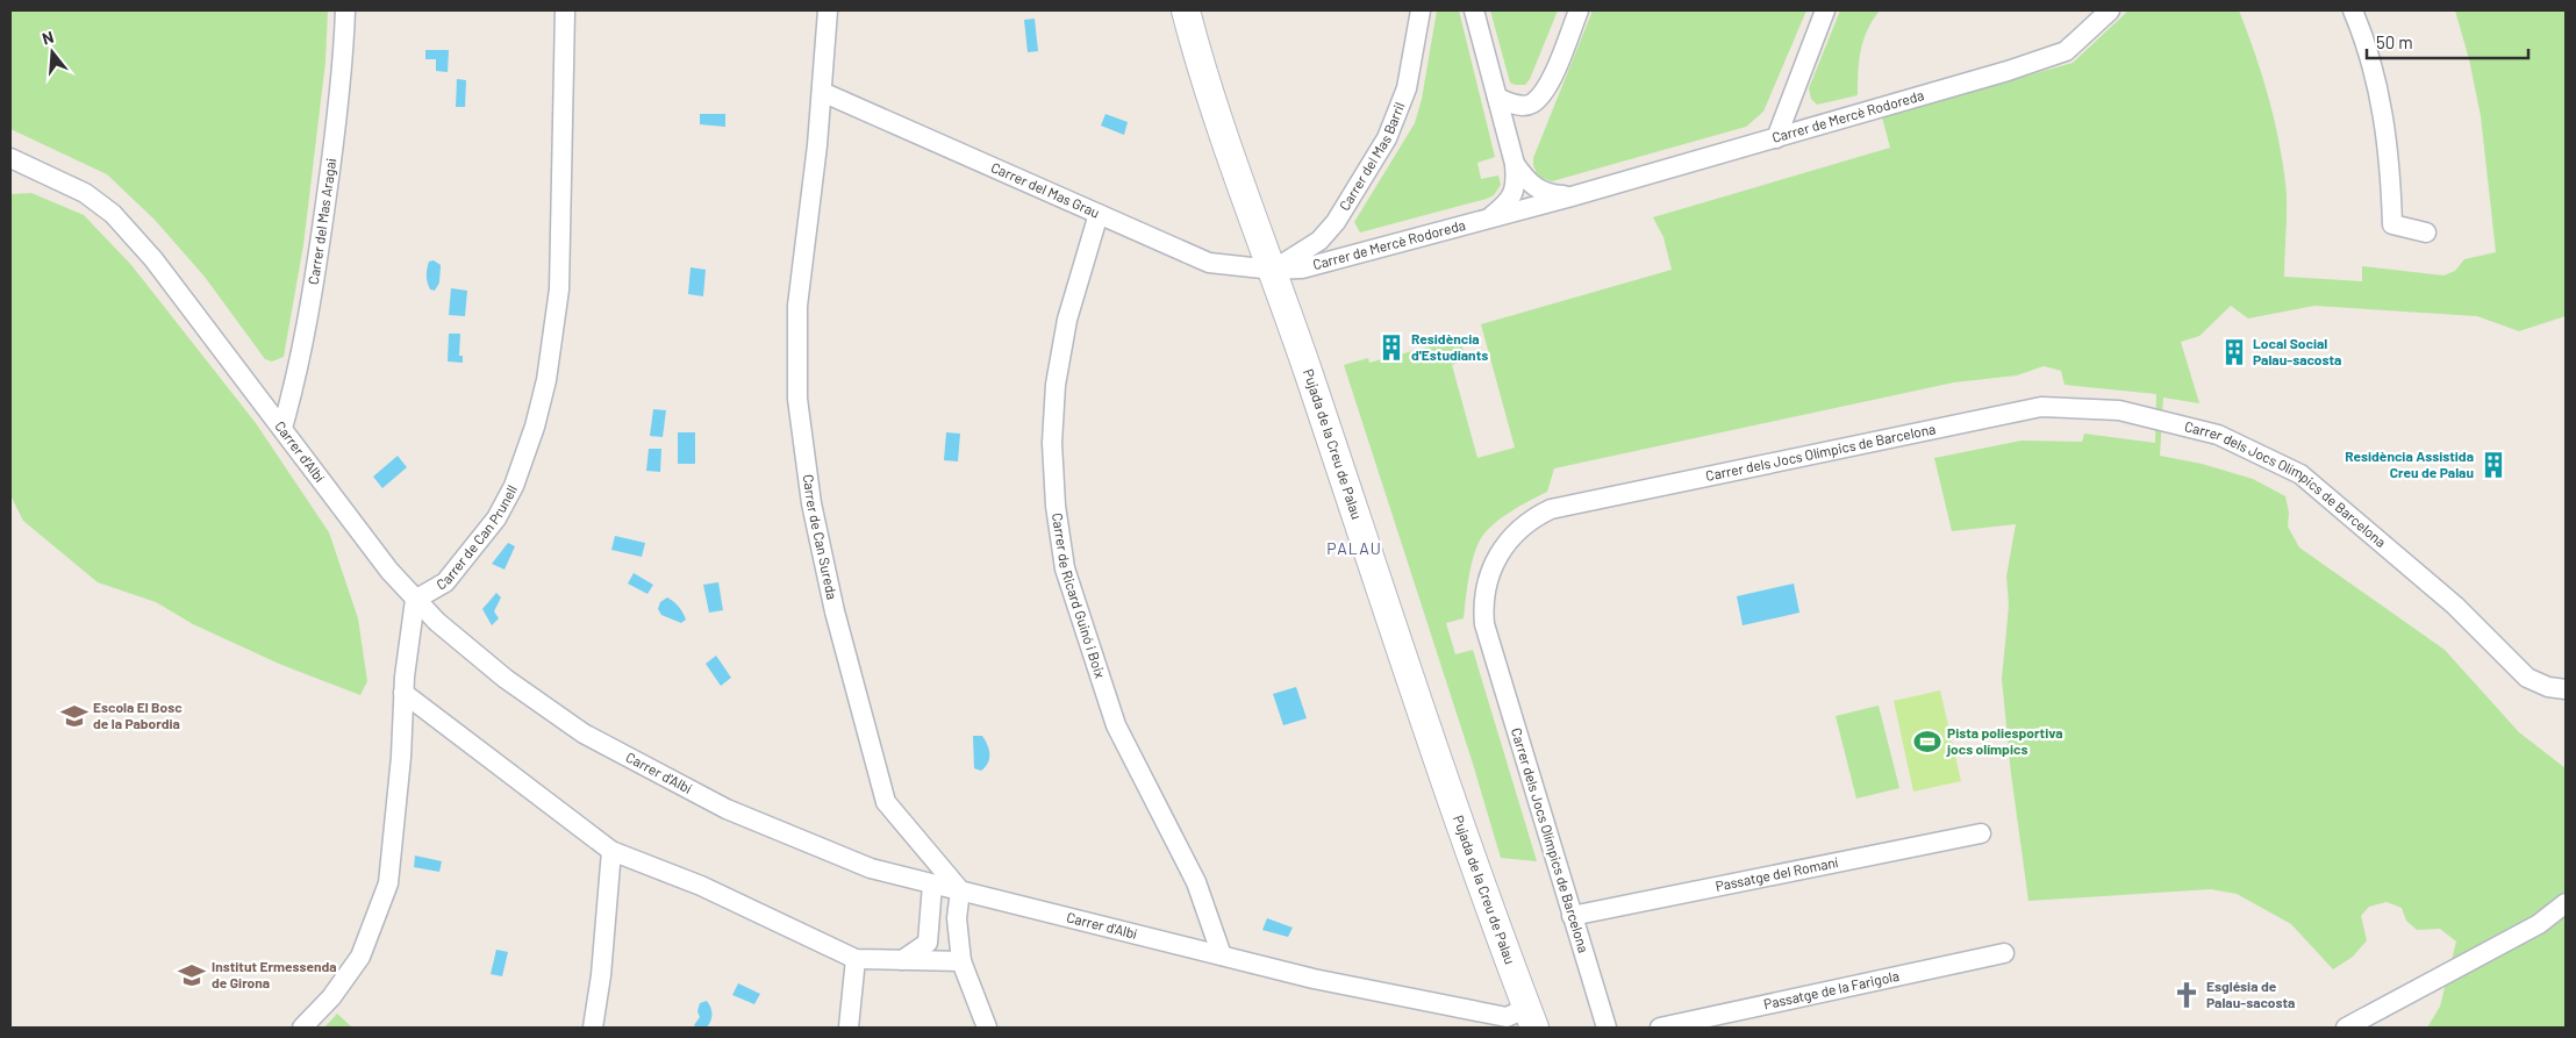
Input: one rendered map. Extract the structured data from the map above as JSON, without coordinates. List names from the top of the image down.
{
  "streets": {
    "street": [
      "Carrer de Mercè Rodoreda",
      "Carrer del Mas Barril",
      "Carrer del Mas Grau",
      "Carrer del Mas Aragai",
      "Pujada de la Creu de Palau",
      "Carrer d'Albí",
      "Carrer dels Jocs Olímpics de Barcelona",
      "Carrer de Can Prunell",
      "Carrer de Can Sureda",
      "Carrer de Ricard Guinó i Boix",
      "Passatge del Romaní",
      "Passatge de la Farigola"
    ]
  },
  "crossings": [
    ["Carrer de Mercè Rodoreda", "Carrer del Mas Barril"],
    ["Carrer de Mercè Rodoreda", "Carrer del Mas Grau"],
    ["Carrer de Mercè Rodoreda", "Pujada de la Creu de Palau"],
    ["Carrer del Mas Barril", "Carrer del Mas Grau"],
    ["Carrer del Mas Barril", "Pujada de la Creu de Palau"],
    ["Carrer del Mas Grau", "Pujada de la Creu de Palau"],
    ["Carrer del Mas Grau", "Carrer de Can Sureda"],
    ["Carrer del Mas Grau", "Carrer de Ricard Guinó i Boix"],
    ["Carrer del Mas Aragai", "Carrer d'Albí"],
    ["Pujada de la Creu de Palau", "Carrer d'Albí"],
    ["Carrer d'Albí", "Carrer de Can Prunell"],
    ["Carrer d'Albí", "Carrer de Can Sureda"],
    ["Carrer d'Albí", "Carrer de Ricard Guinó i Boix"],
    ["Carrer dels Jocs Olímpics de Barcelona", "Passatge del Romaní"]
  ],
  "districts": ["PALAU"],
  "places": {
    "building": ["Residència d'Estudiants", "Local Social Palau-sacosta", "Residència Assistida Creu de Palau"],
    "school or university": ["Escola El Bosc de la Pabordia", "Institut Ermessenda de Girona"],
    "sports": ["Pista poliesportiva jocs olímpics"],
    "church": ["Església de Palau-sacosta"]
  },
  "scale_bar": "50 m",
  "north": "top"
}
